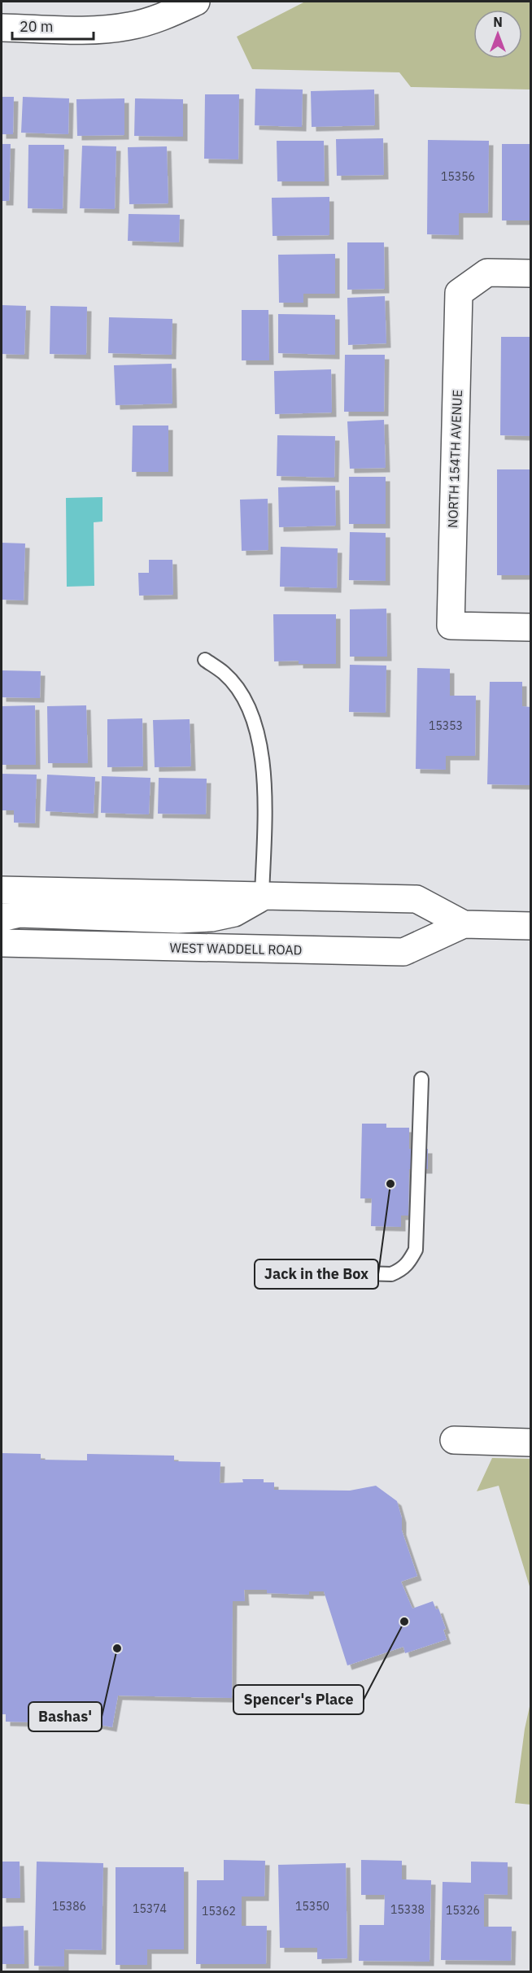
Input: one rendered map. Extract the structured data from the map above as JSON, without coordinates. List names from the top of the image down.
{
  "streets": {
    "main road": ["NORTH 154TH AVENUE", "WEST WADDELL ROAD"]
  },
  "places": ["Jack in the Box", "Spencer's Place", "Bashas'"],
  "house_numbers": [
    "15356",
    "15353",
    "15386",
    "15350",
    "15374",
    "15338",
    "15326",
    "15362"
  ],
  "scale_bar": "20 m",
  "north": "top"
}
